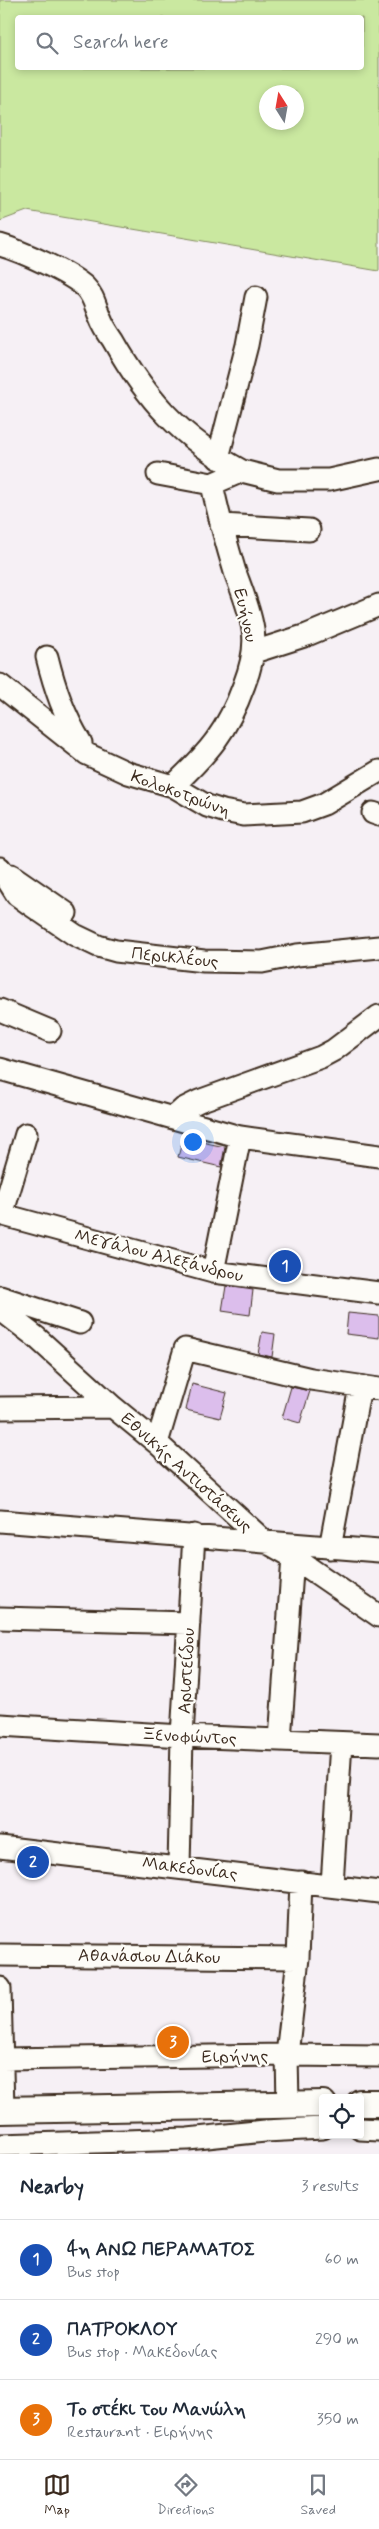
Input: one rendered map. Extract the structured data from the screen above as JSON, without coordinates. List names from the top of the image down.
{
  "streets": {
    "street": [
      "Ευήνου",
      "Κολοκοτρώνη",
      "Περικλέους",
      "Μεγάλου Αλεξάνδρου",
      "Εθνικής Αντιστάσεως",
      "Αριστείδου",
      "Ξενοφώντος",
      "Μακεδονίας",
      "Αθανάσιου Διάκου",
      "Ειρήνης"
    ]
  },
  "crossings": [
    ["Ευήνου", "Κολοκοτρώνη"],
    ["Αριστείδου", "Ξενοφώντος"],
    ["Αριστείδου", "Μακεδονίας"]
  ],
  "north": "top",
  "page": {
    "search": "Search here",
    "pins": ["1", "2", "3"],
    "heading": ["Nearby", "3 results"],
    "list": [
      {
        "mark": "1",
        "name": "4η ΑΝΩ ΠΕΡΑΜΑΤΟΣ",
        "note": "Bus stop",
        "value": "60 m"
      },
      {
        "mark": "2",
        "name": "ΠΑΤΡΟΚΛΟΥ",
        "note": "Bus stop · Μακεδονίας",
        "value": "290 m"
      },
      {
        "mark": "3",
        "name": "Το στέκι του Μανώλη",
        "note": "Restaurant · Ειρήνης",
        "value": "350 m"
      }
    ],
    "nav": ["Map", "Directions", "Saved"]
  }
}
